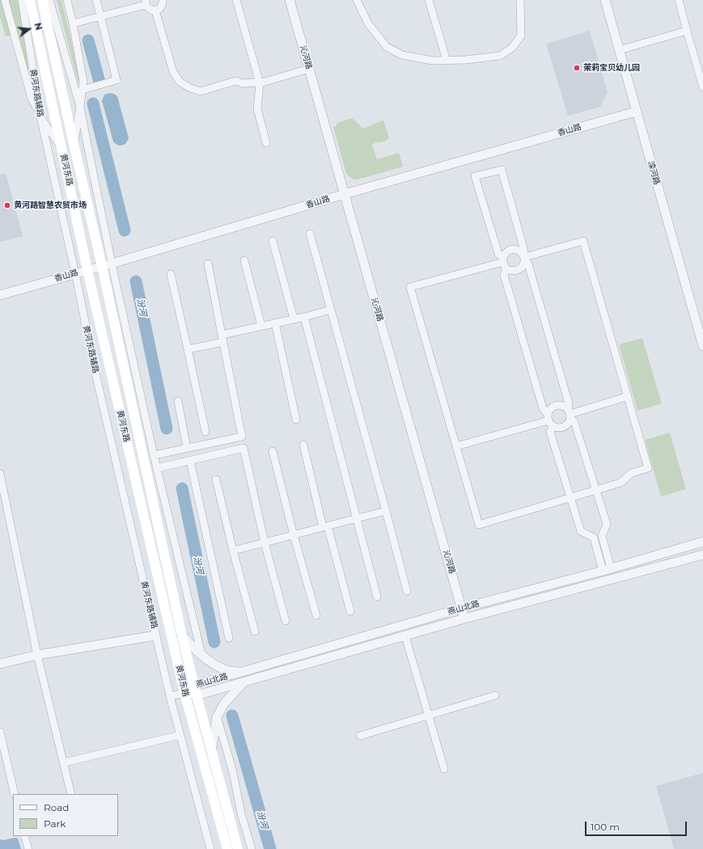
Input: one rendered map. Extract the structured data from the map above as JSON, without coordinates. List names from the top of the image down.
{
  "streets": {
    "main road": ["黄河东路"],
    "street": [
      "沁河路",
      "黄河东路辅路",
      "香山路",
      "滦河路",
      "燕山北路"
    ]
  },
  "crossings": [
    ["沁河路", "香山路"],
    ["沁河路", "燕山北路"],
    ["黄河东路辅路", "香山路"],
    ["香山路", "黄河东路"],
    ["香山路", "滦河路"],
    ["黄河东路", "燕山北路"]
  ],
  "water": ["汾河"],
  "places": ["茉莉宝贝幼儿园", "黄河路智慧农贸市场"],
  "legend": ["Road", "Park"],
  "scale_bar": "100 m",
  "north": "right"
}
